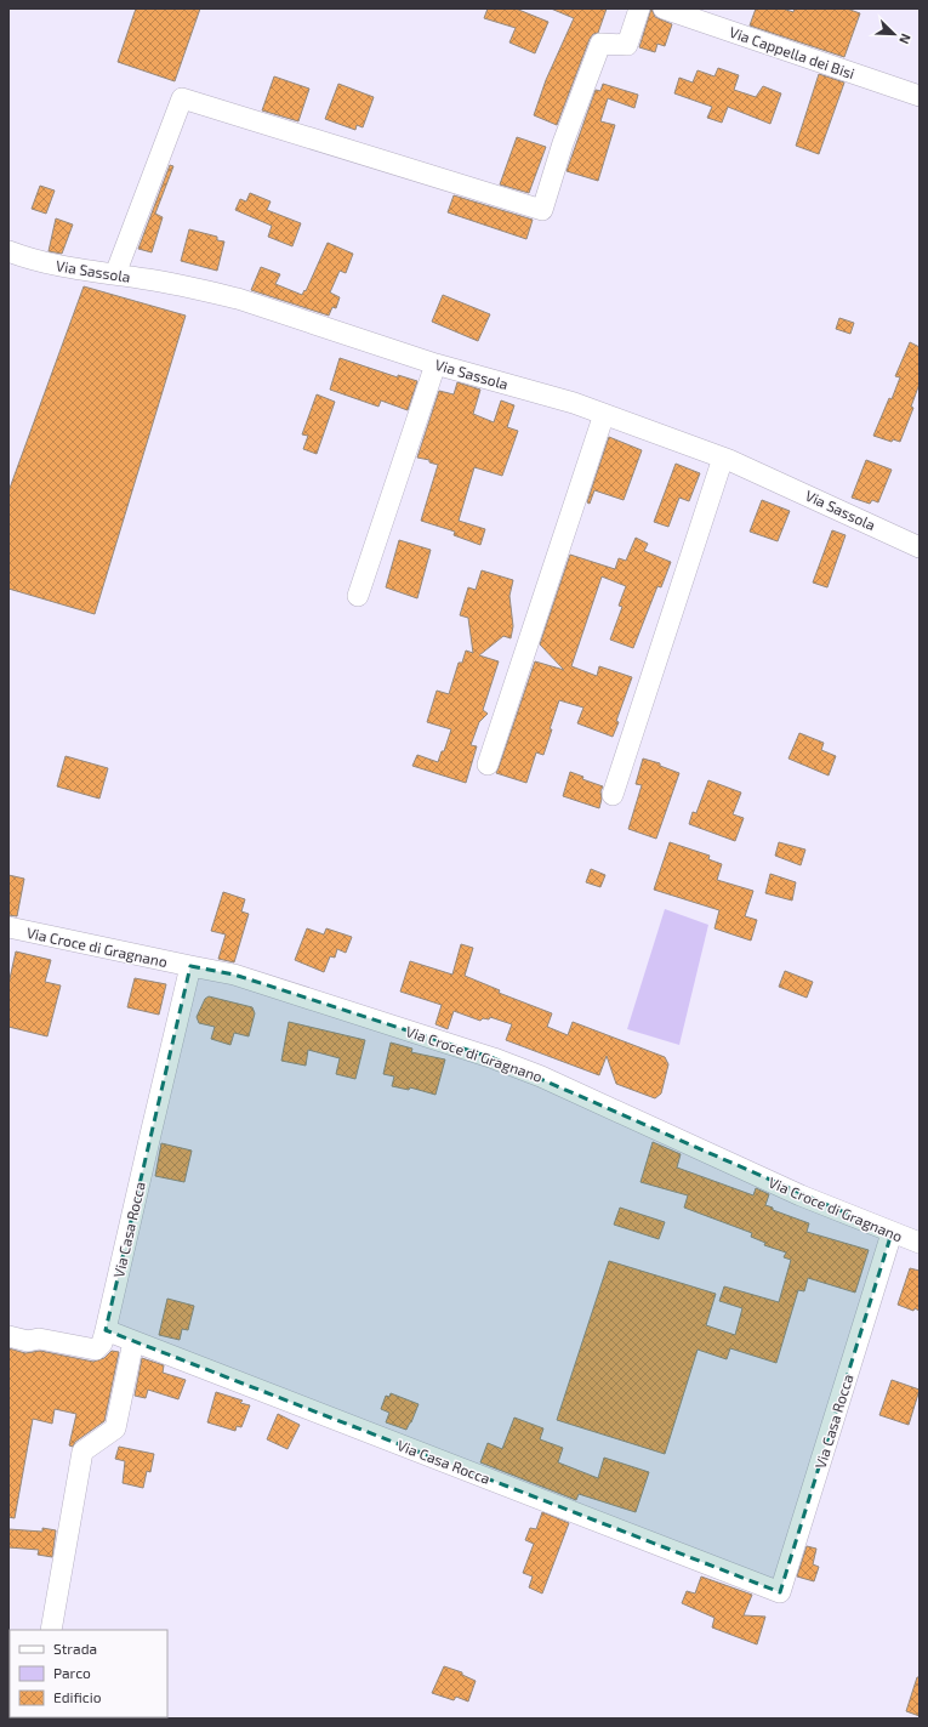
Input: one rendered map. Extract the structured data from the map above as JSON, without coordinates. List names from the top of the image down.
{
  "streets": {
    "street": [
      "Via Cappella dei Bisi",
      "Via Sassola",
      "Via Croce di Gragnano",
      "Via Casa Rocca"
    ]
  },
  "crossings": [
    ["Via Croce di Gragnano", "Via Casa Rocca"]
  ],
  "legend": ["Strada", "Parco", "Edificio"],
  "north": "bottom right"
}
